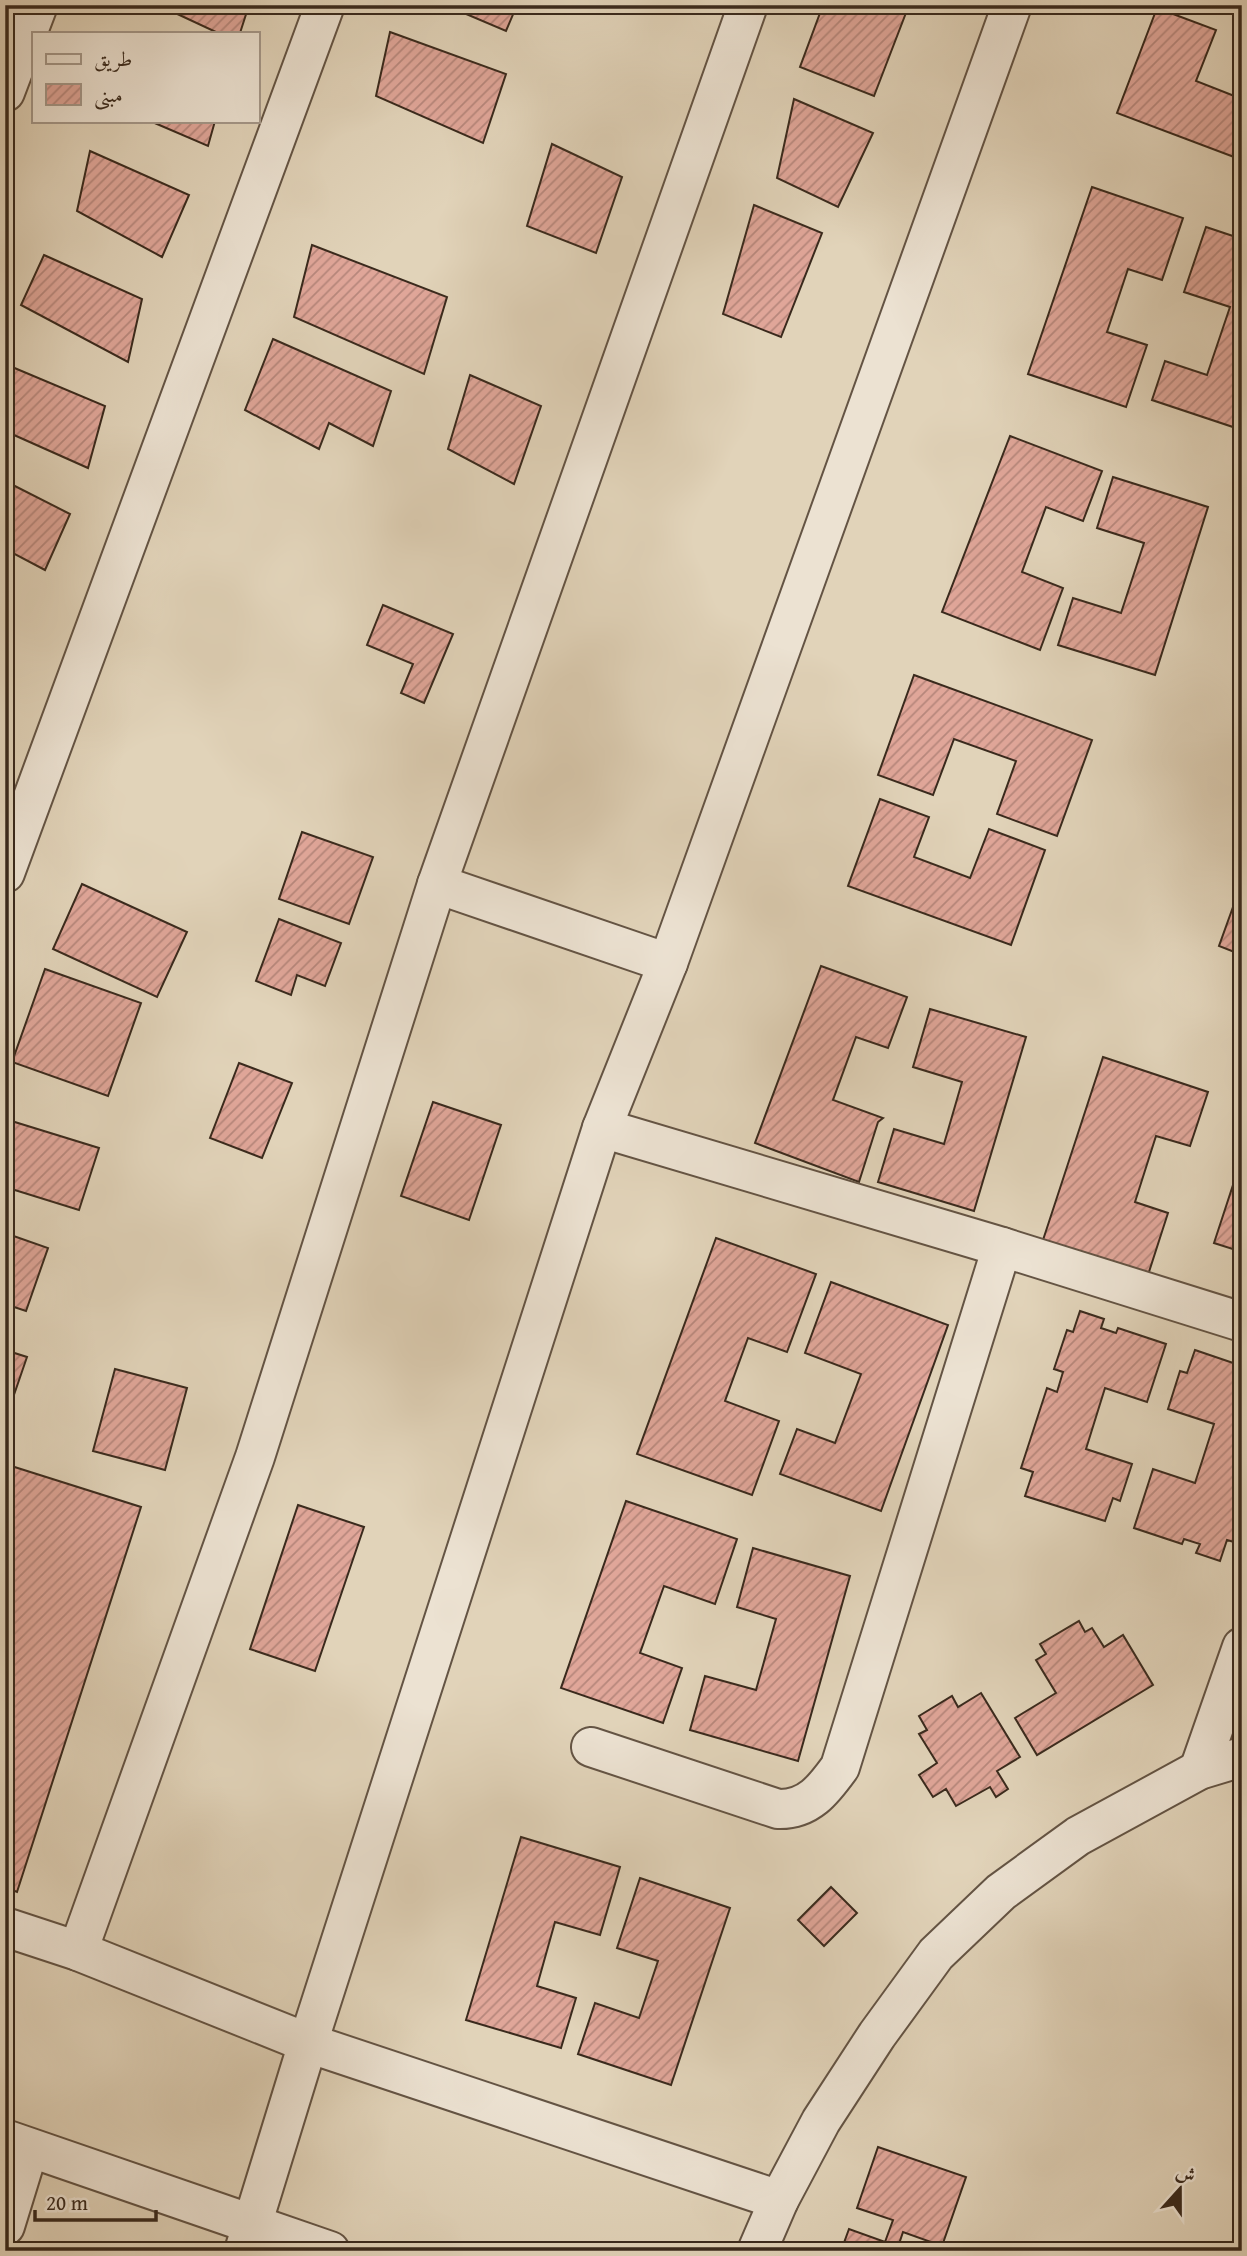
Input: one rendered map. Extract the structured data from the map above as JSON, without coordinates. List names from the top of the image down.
{
  "legend": ["طريق", "مبنى"],
  "scale_bar": "20 m",
  "north": "top"
}
